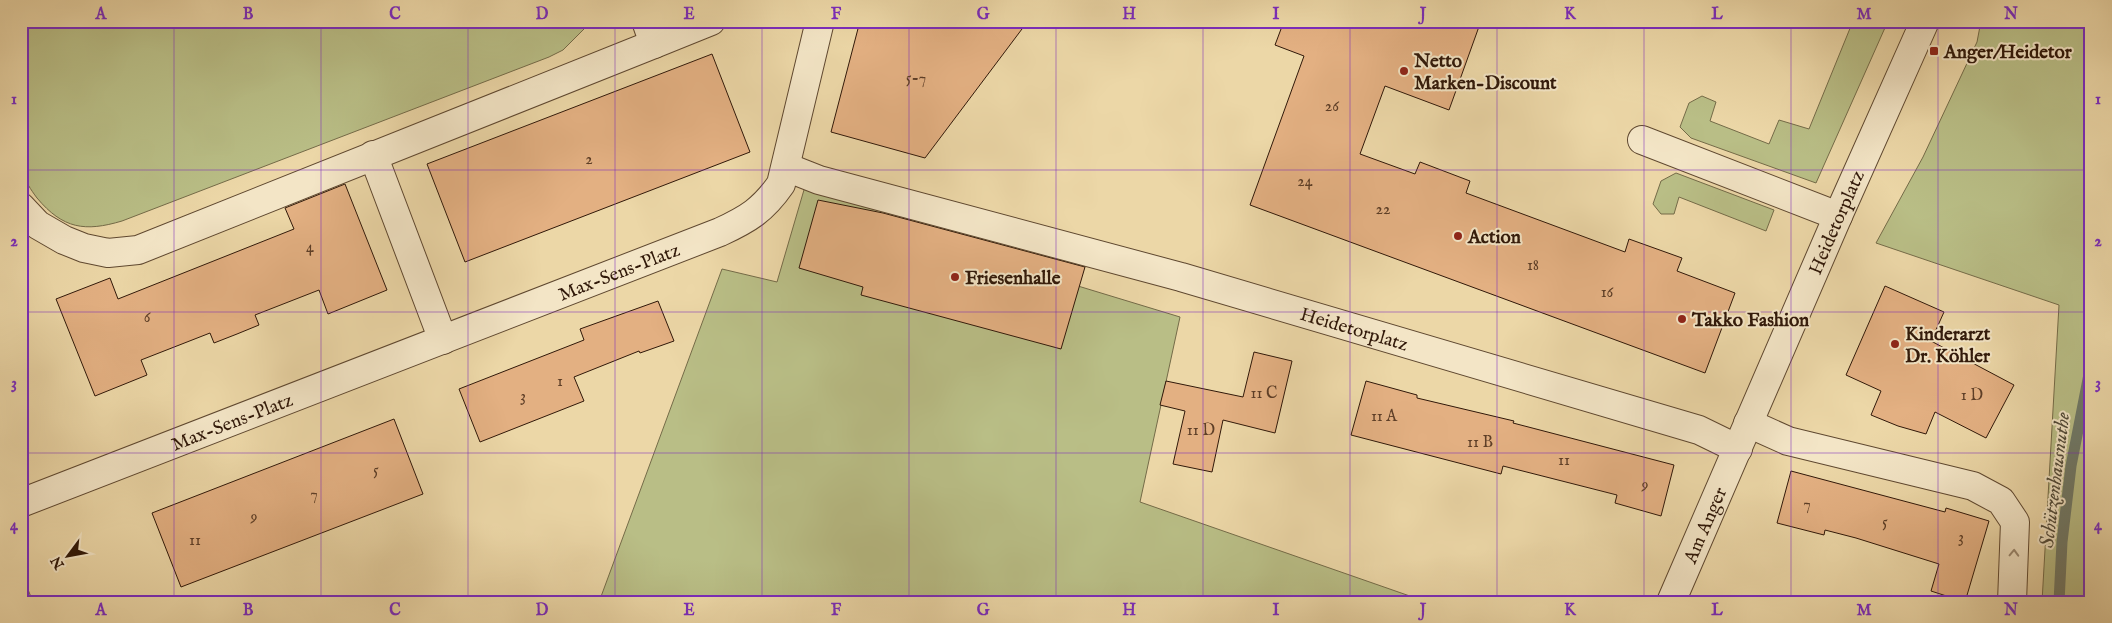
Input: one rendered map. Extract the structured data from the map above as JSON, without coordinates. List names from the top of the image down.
{
  "streets": {
    "street": ["Heidetorplatz", "Max-Sens-Platz", "Am Anger"]
  },
  "crossings": [
    ["Heidetorplatz", "Max-Sens-Platz"],
    ["Heidetorplatz", "Am Anger"]
  ],
  "water": ["Schützenhausnuthe"],
  "places": {
    "transit": ["Anger/Heidetor"],
    "other": [
      "Netto Marken-Discount",
      "Action",
      "Friesenhalle",
      "Takko Fashion",
      "Kinderarzt Dr. Köhler"
    ]
  },
  "house_numbers": [
    "5-7",
    "26",
    "2",
    "24",
    "22",
    "4",
    "18",
    "16",
    "6",
    "1",
    "11 C",
    "1 D",
    "3",
    "11 A",
    "11 D",
    "11 B",
    "11",
    "5",
    "9",
    "7",
    "7",
    "9",
    "5",
    "3",
    "11"
  ],
  "north": "bottom left",
  "grid": {
    "columns": [
      "A",
      "B",
      "C",
      "D",
      "E",
      "F",
      "G",
      "H",
      "I",
      "J",
      "K",
      "L",
      "M",
      "N"
    ],
    "rows": [
      "1",
      "2",
      "3",
      "4"
    ]
  }
}
